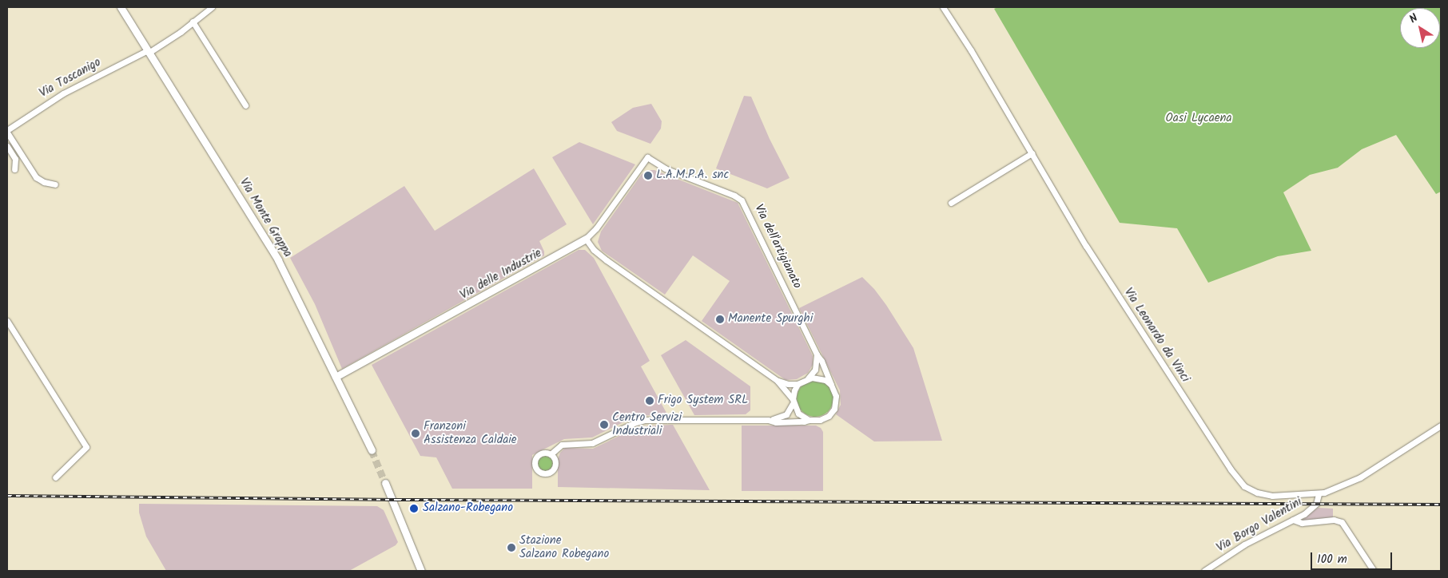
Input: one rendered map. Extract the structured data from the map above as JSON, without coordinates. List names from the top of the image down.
{
  "streets": {
    "street": [
      "Via Toscanigo",
      "Via Monte Grappa",
      "Via dell'artigianato",
      "Via delle Industrie",
      "Via Leonardo da Vinci",
      "Via Borgo Valentini"
    ]
  },
  "crossings": [
    ["Via Toscanigo", "Via Monte Grappa"],
    ["Via Monte Grappa", "Via delle Industrie"],
    ["Via dell'artigianato", "Via delle Industrie"],
    ["Via Leonardo da Vinci", "Via Borgo Valentini"]
  ],
  "parks": ["Oasi Lycaena"],
  "places": [
    "L.A.M.P.A. snc",
    "Manente Spurghi",
    "Frigo System SRL",
    "Centro Servizi Industriali",
    "Franzoni Assistenza Caldaie",
    "Salzano-Robegano",
    "Stazione Salzano Robegano"
  ],
  "scale_bar": "100 m",
  "north": "top left"
}
